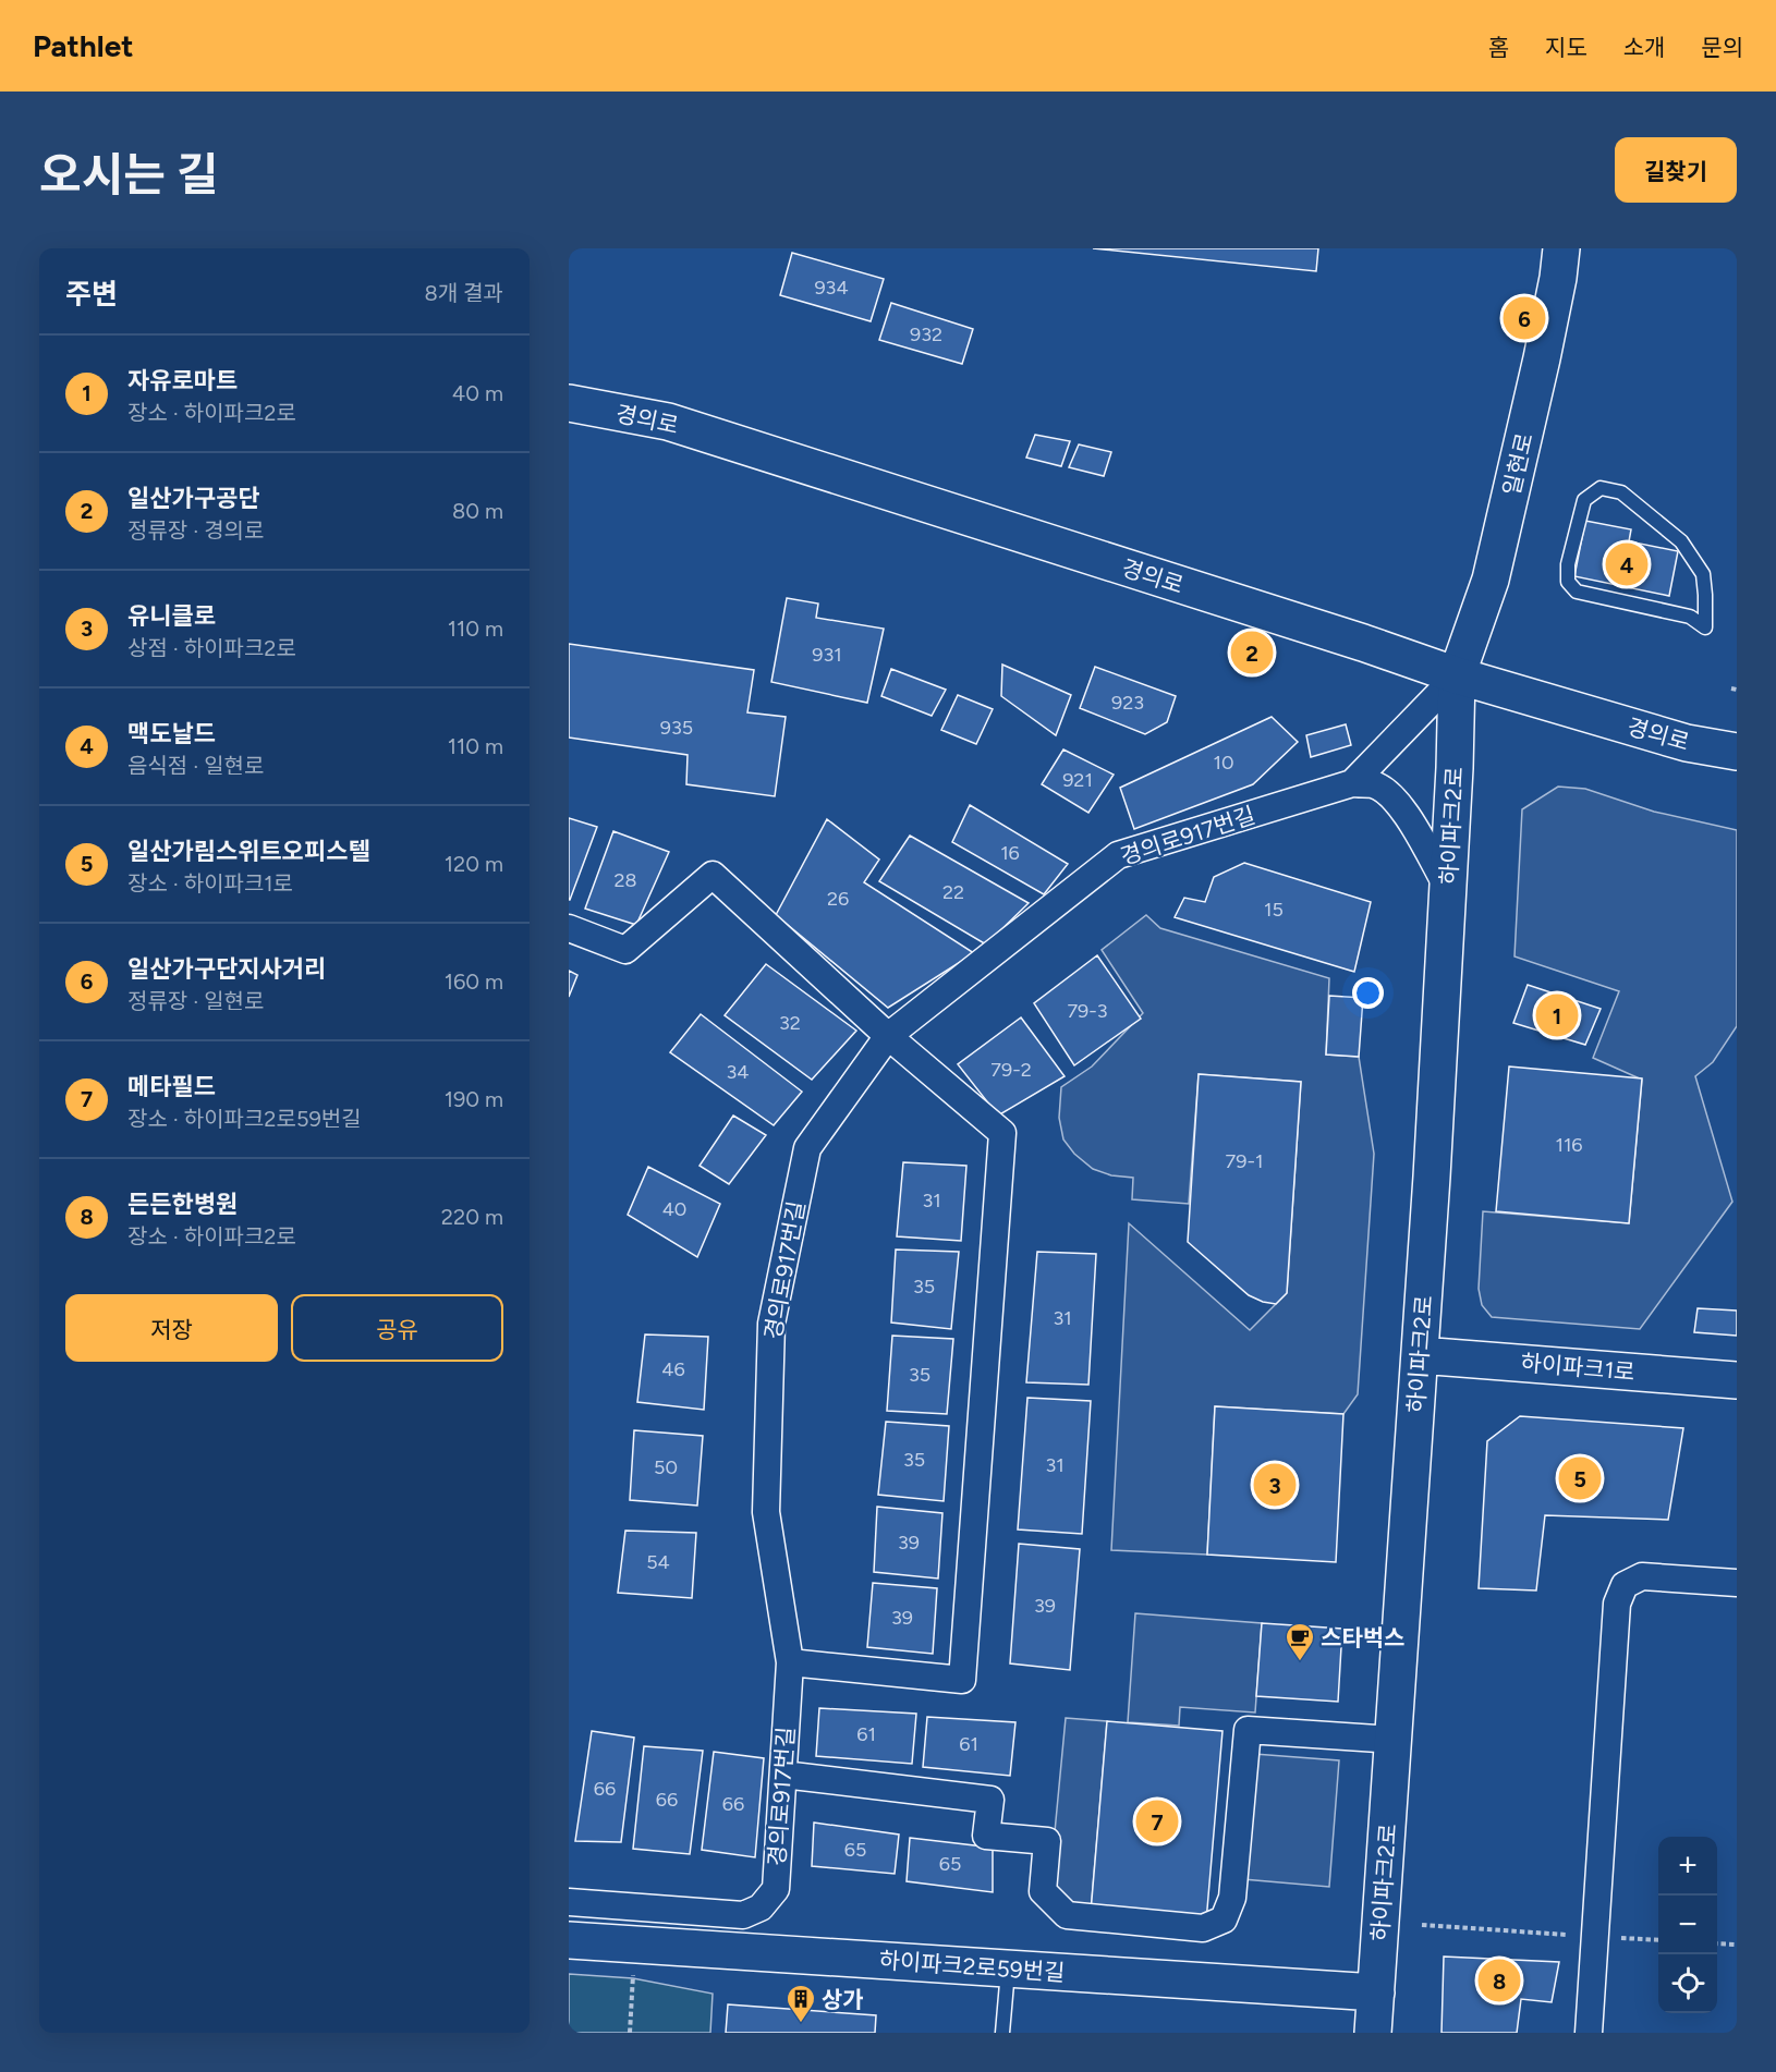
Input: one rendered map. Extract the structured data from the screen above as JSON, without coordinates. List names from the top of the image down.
{
  "streets": {
    "street": [
      "경의로",
      "일현로",
      "하이파크2로",
      "경의로917번길",
      "하이파크1로",
      "하이파크2로59번길"
    ]
  },
  "crossings": [
    ["경의로", "일현로"],
    ["경의로", "하이파크2로"],
    ["일현로", "하이파크2로"],
    ["하이파크2로", "하이파크1로"],
    ["하이파크2로", "하이파크2로59번길"]
  ],
  "places": {
    "cafe": ["스타벅스"],
    "building": ["상가"]
  },
  "house_numbers": [
    "934",
    "932",
    "931",
    "923",
    "935",
    "10",
    "921",
    "16",
    "28",
    "22",
    "26",
    "15",
    "79-3",
    "32",
    "79-2",
    "34",
    "116",
    "79-1",
    "31",
    "40",
    "35",
    "31",
    "46",
    "35",
    "35",
    "31",
    "50",
    "39",
    "54",
    "39",
    "39",
    "61",
    "61",
    "66",
    "66",
    "66",
    "65",
    "65"
  ],
  "page": {
    "header": "Pathlet",
    "nav": [
      "홈",
      "지도",
      "소개",
      "문의"
    ],
    "title": "오시는 길",
    "buttons": [
      "길찾기",
      ["저장", "공유"]
    ],
    "heading": ["주변", "8개 결과"],
    "pins": [
      "6",
      "4",
      "2",
      "1",
      "5",
      "3",
      "7",
      "8"
    ],
    "list": [
      {
        "mark": "1",
        "name": "자유로마트",
        "note": "장소 · 하이파크2로",
        "value": "40 m"
      },
      {
        "mark": "2",
        "name": "일산가구공단",
        "note": "정류장 · 경의로",
        "value": "80 m"
      },
      {
        "mark": "3",
        "name": "유니클로",
        "note": "상점 · 하이파크2로",
        "value": "110 m"
      },
      {
        "mark": "4",
        "name": "맥도날드",
        "note": "음식점 · 일현로",
        "value": "110 m"
      },
      {
        "mark": "5",
        "name": "일산가림스위트오피스텔",
        "note": "장소 · 하이파크1로",
        "value": "120 m"
      },
      {
        "mark": "6",
        "name": "일산가구단지사거리",
        "note": "정류장 · 일현로",
        "value": "160 m"
      },
      {
        "mark": "7",
        "name": "메타필드",
        "note": "장소 · 하이파크2로59번길",
        "value": "190 m"
      },
      {
        "mark": "8",
        "name": "든든한병원",
        "note": "장소 · 하이파크2로",
        "value": "220 m"
      }
    ],
    "map_buttons": ["+", "−"]
  }
}
